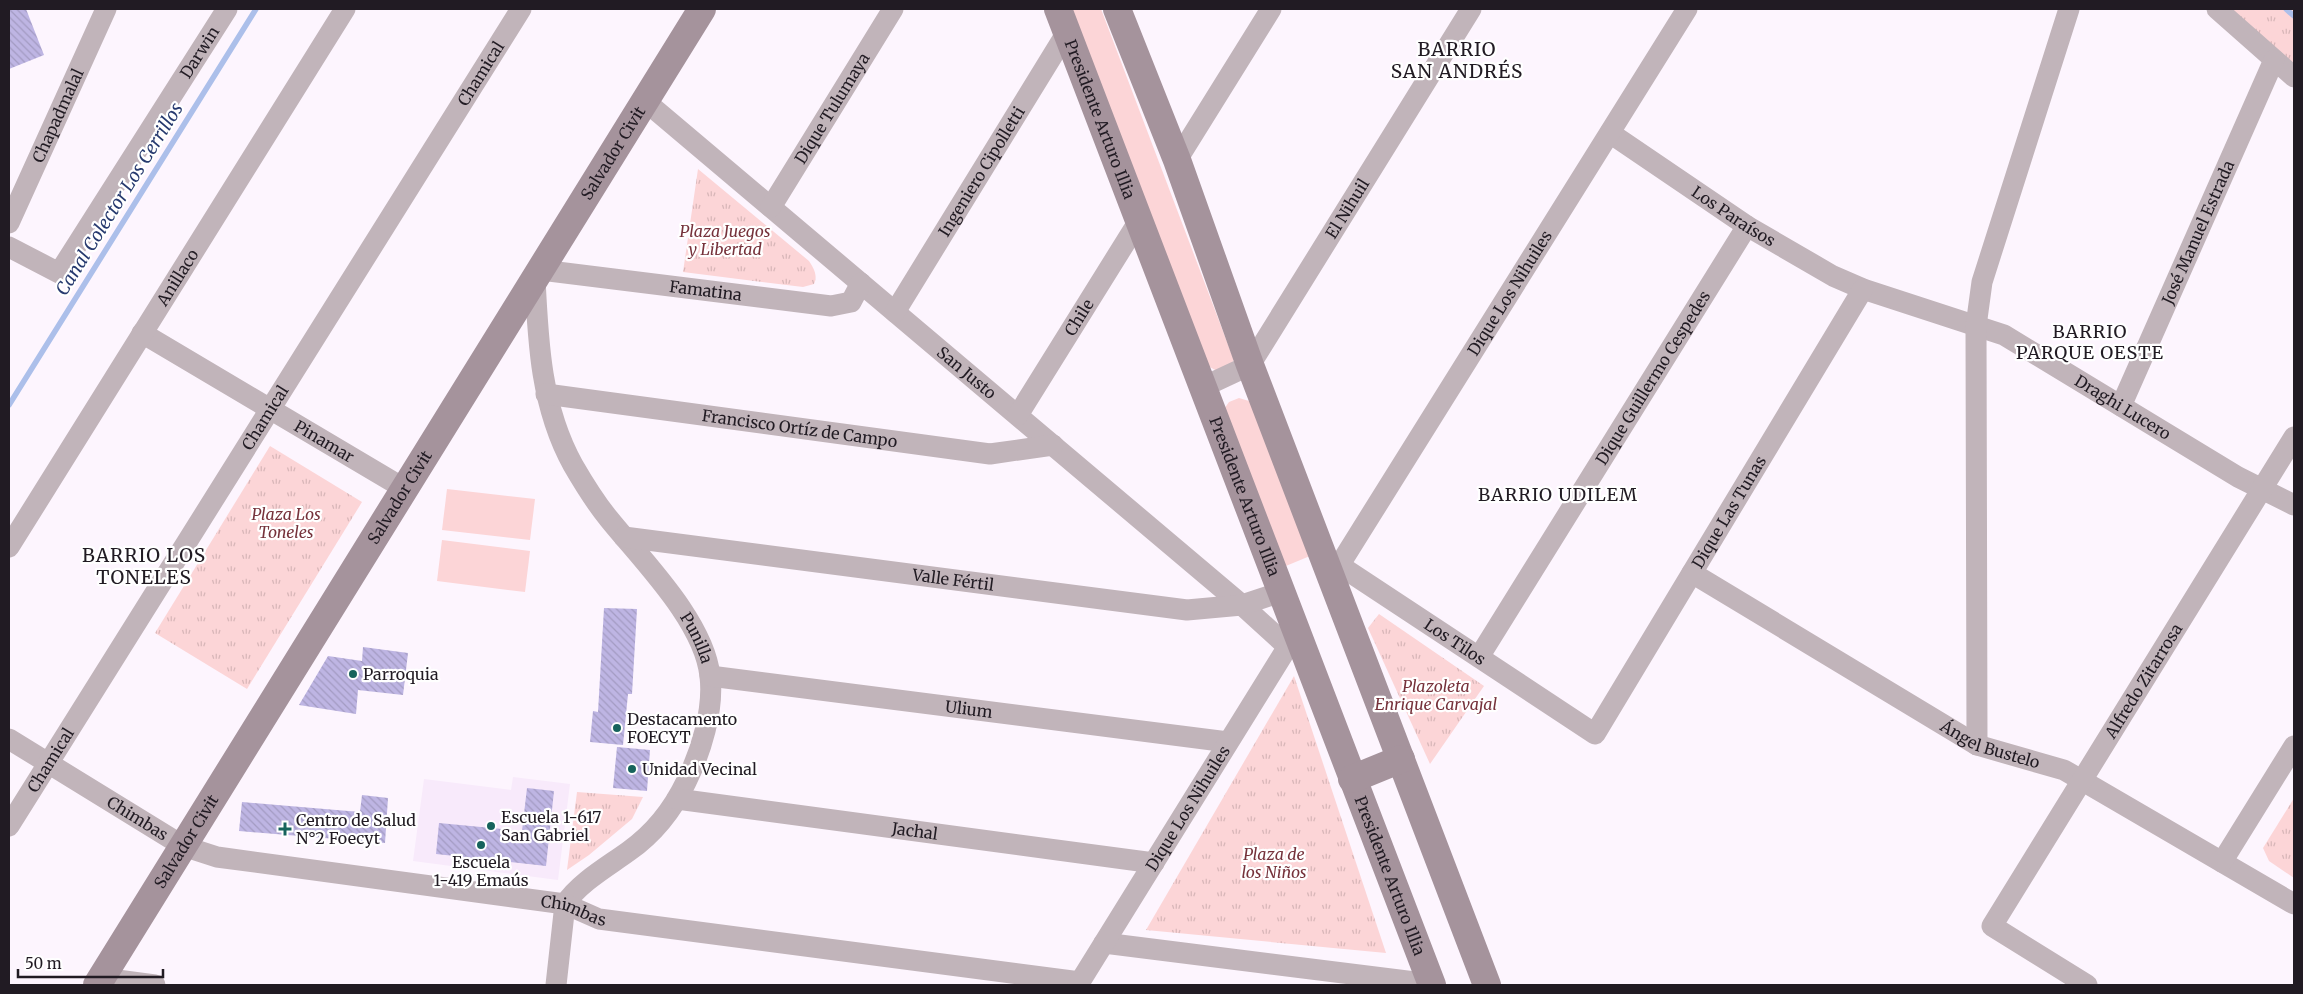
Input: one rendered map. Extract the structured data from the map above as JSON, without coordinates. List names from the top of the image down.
{
  "streets": {
    "street": [
      "Darwin",
      "Chamical",
      "Dique Tulumaya",
      "Chapadmalal",
      "Presidente Arturo Illia",
      "Salvador Civit",
      "Ingeniero Cipolletti",
      "El Nihuil",
      "Los Paraísos",
      "José Manuel Estrada",
      "Anillaco",
      "Famatina",
      "Dique Los Nihuiles",
      "Chile",
      "San Justo",
      "Dique Guillermo Cespedes",
      "Draghi Lucero",
      "Francisco Ortíz de Campo",
      "Pinamar",
      "Dique Las Tunas",
      "Valle Fértil",
      "Punilla",
      "Los Tilos",
      "Alfredo Zitarrosa",
      "Ulium",
      "Ángel Bustelo",
      "Chimbas",
      "Jachal"
    ]
  },
  "crossings": [
    ["Chamical", "Pinamar"],
    ["Chamical", "Chimbas"],
    ["Dique Tulumaya", "San Justo"],
    ["Presidente Arturo Illia", "Ingeniero Cipolletti"],
    ["Presidente Arturo Illia", "Dique Los Nihuiles"],
    ["Presidente Arturo Illia", "Chile"],
    ["Presidente Arturo Illia", "San Justo"],
    ["Presidente Arturo Illia", "Valle Fértil"],
    ["Salvador Civit", "Famatina"],
    ["Salvador Civit", "San Justo"],
    ["Salvador Civit", "Pinamar"],
    ["Salvador Civit", "Punilla"],
    ["Salvador Civit", "Chimbas"],
    ["Ingeniero Cipolletti", "San Justo"],
    ["Los Paraísos", "Dique Los Nihuiles"],
    ["Los Paraísos", "Dique Guillermo Cespedes"],
    ["Los Paraísos", "Draghi Lucero"],
    ["Los Paraísos", "Dique Las Tunas"],
    ["José Manuel Estrada", "Draghi Lucero"],
    ["Anillaco", "Pinamar"],
    ["Famatina", "San Justo"],
    ["Famatina", "Punilla"],
    ["Dique Los Nihuiles", "San Justo"],
    ["Dique Los Nihuiles", "Los Tilos"],
    ["Dique Los Nihuiles", "Ulium"],
    ["Dique Los Nihuiles", "Chimbas"],
    ["Dique Los Nihuiles", "Jachal"],
    ["Chile", "San Justo"],
    ["San Justo", "Francisco Ortíz de Campo"],
    ["San Justo", "Valle Fértil"],
    ["Dique Guillermo Cespedes", "Los Tilos"],
    ["Draghi Lucero", "Dique Las Tunas"],
    ["Draghi Lucero", "Alfredo Zitarrosa"],
    ["Francisco Ortíz de Campo", "Punilla"],
    ["Dique Las Tunas", "Los Tilos"],
    ["Dique Las Tunas", "Ángel Bustelo"],
    ["Valle Fértil", "Punilla"],
    ["Punilla", "Ulium"],
    ["Punilla", "Chimbas"],
    ["Punilla", "Jachal"],
    ["Alfredo Zitarrosa", "Ángel Bustelo"]
  ],
  "districts": [
    "BARRIO SAN ANDRÉS",
    "BARRIO PARQUE OESTE",
    "BARRIO UDILEM",
    "BARRIO LOS TONELES"
  ],
  "water": ["Canal Colector Los Cerrillos"],
  "parks": [
    "Plaza Juegos y Libertad",
    "Plaza Los Toneles",
    "Plazoleta Enrique Carvajal",
    "Plaza de los Niños"
  ],
  "places": {
    "other": [
      "Parroquia",
      "Destacamento FOECYT",
      "Unidad Vecinal",
      "Escuela 1-617 San Gabriel",
      "Escuela 1-419 Emaús"
    ],
    "health": ["Centro de Salud N°2 Foecyt"]
  },
  "scale_bar": "50 m"
}
